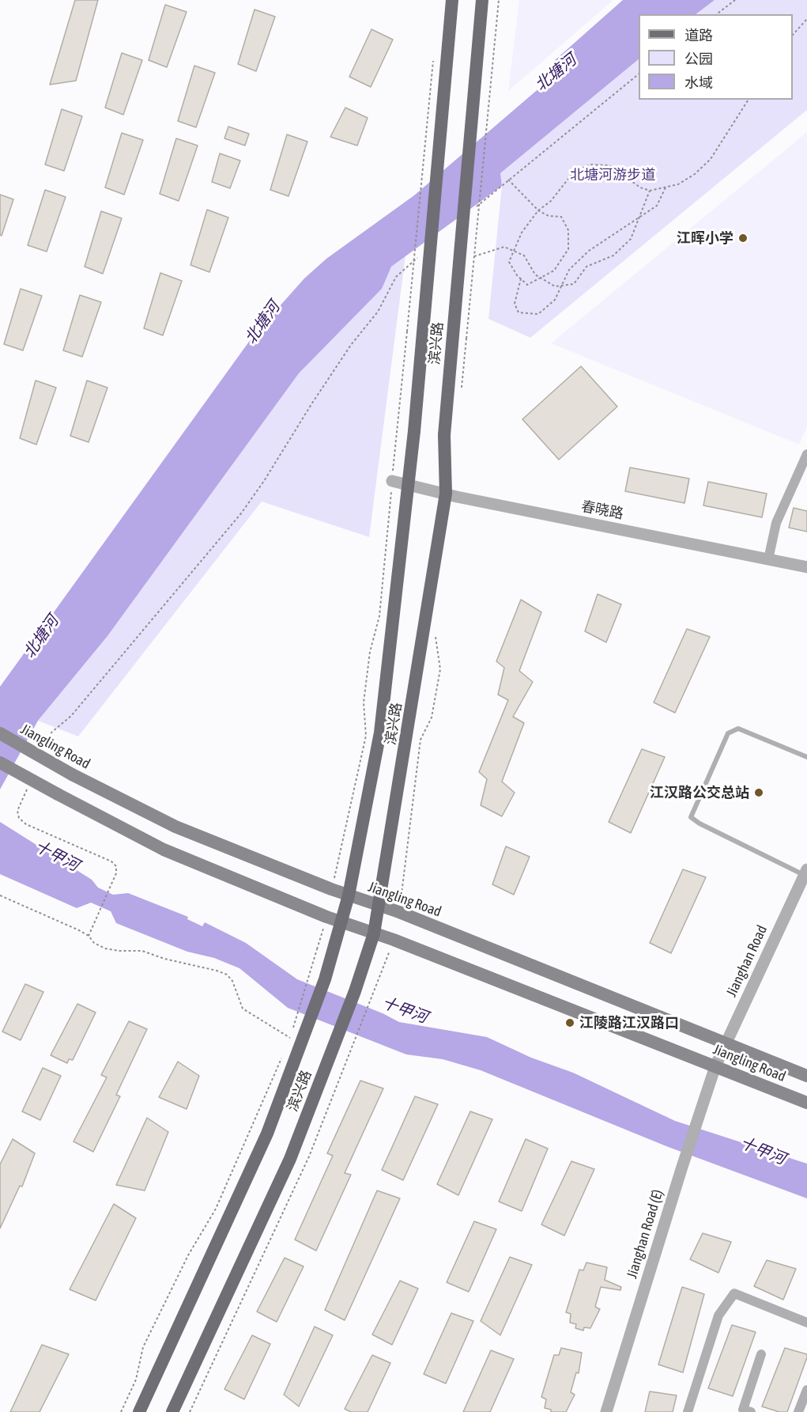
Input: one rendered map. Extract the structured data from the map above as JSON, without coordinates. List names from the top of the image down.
{
  "streets": {
    "main road": ["滨兴路", "Jiangling Road"],
    "street": ["春晓路", "Jianghan Road", "Jianghan Road (E)"]
  },
  "crossings": [
    ["滨兴路", "春晓路"],
    ["滨兴路", "Jiangling Road"],
    ["Jiangling Road", "Jianghan Road"],
    ["Jiangling Road", "Jianghan Road (E)"],
    ["Jianghan Road", "Jianghan Road (E)"]
  ],
  "water": ["北塘河", "十甲河"],
  "parks": ["北塘河游步道"],
  "places": ["江晖小学", "江汉路公交总站", "江陵路江汉路口"],
  "legend": ["道路", "公园", "水域"]
}
